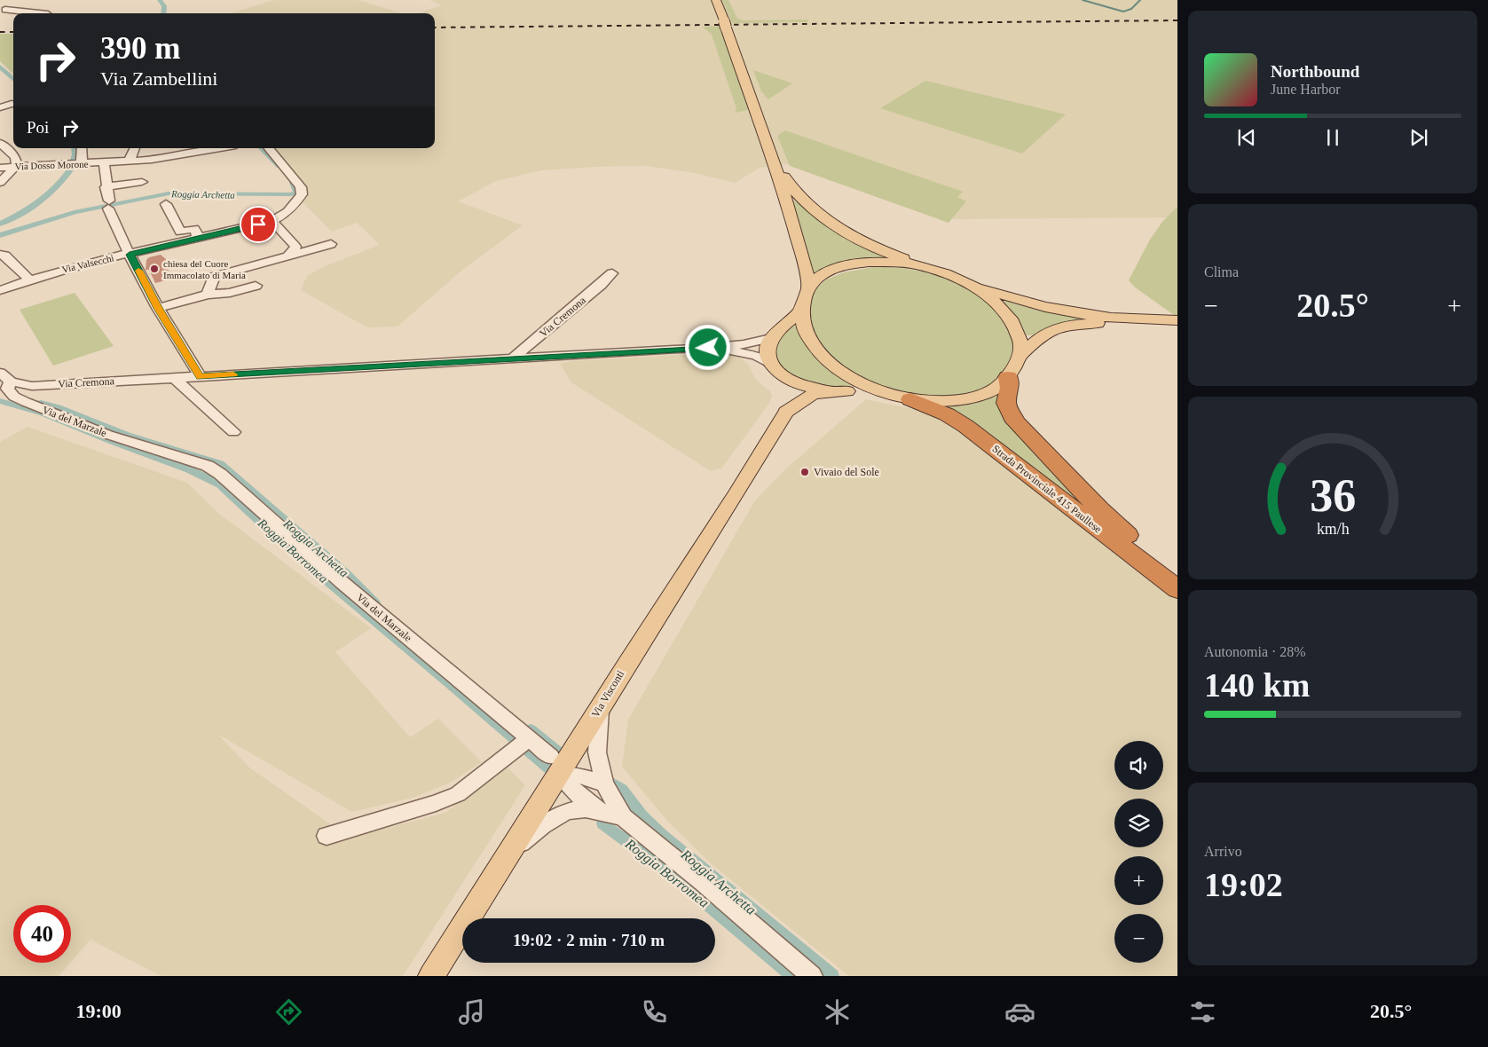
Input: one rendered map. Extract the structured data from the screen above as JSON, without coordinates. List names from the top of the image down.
{
  "streets": {
    "highway": ["Strada Provinciale 415 Paullese"],
    "main road": ["Via Visconti"],
    "street": [
      "Via Dosso Morone",
      "Via Valsecchi",
      "Via Cremona",
      "Via del Marzale"
    ]
  },
  "crossings": [
    ["Via Dosso Morone", "Via Valsecchi"],
    ["Via Dosso Morone", "Via Cremona"],
    ["Via Cremona", "Via del Marzale"],
    ["Via del Marzale", "Via Visconti"]
  ],
  "water": ["Roggia Archetta", "Roggia Borromea"],
  "places": ["chiesa del Cuore Immacolato di Maria", "Vivaio del Sole"],
  "page": {
    "turn": ["390 m", "Via Zambellini"],
    "song": ["Northbound", "June Harbor"],
    "then": "Poi",
    "tile": [
      "Clima",
      ["Autonomia · 28%", "140 km"],
      ["Arrivo", "19:02"]
    ],
    "heat": ["−", "20.5°", "+"],
    "map_buttons": ["+", "−"],
    "limit": "40",
    "trip": "19:02 · 2 min · 710 m",
    "tabs": ["19:00", "20.5°"],
    "gauge": ["36", "km/h"]
  }
}
